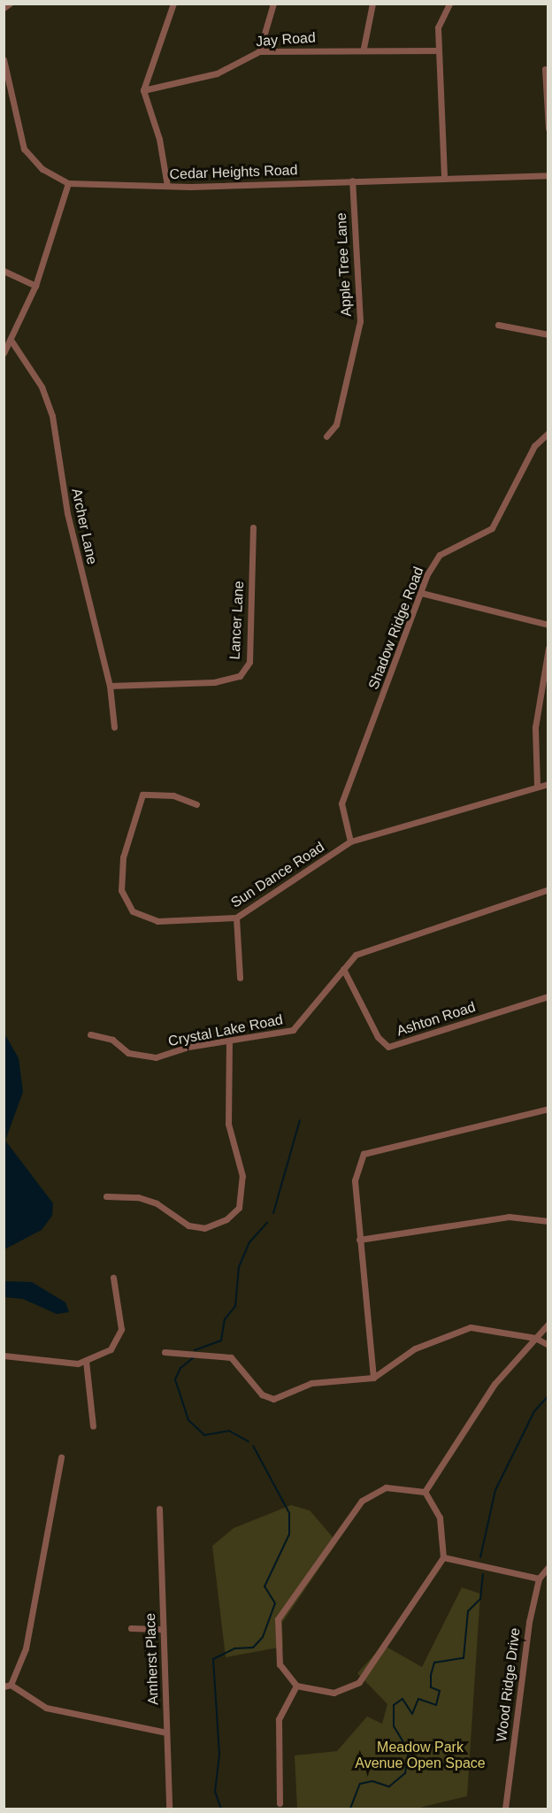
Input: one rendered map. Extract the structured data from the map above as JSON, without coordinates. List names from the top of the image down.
{
  "streets": {
    "street": [
      "Jay Road",
      "Cedar Heights Road",
      "Apple Tree Lane",
      "Archer Lane",
      "Lancer Lane",
      "Shadow Ridge Road",
      "Sun Dance Road",
      "Ashton Road",
      "Crystal Lake Road",
      "Amherst Place",
      "Wood Ridge Drive"
    ]
  },
  "crossings": [
    ["Cedar Heights Road", "Apple Tree Lane"],
    ["Archer Lane", "Lancer Lane"],
    ["Shadow Ridge Road", "Sun Dance Road"],
    ["Ashton Road", "Crystal Lake Road"]
  ],
  "parks": ["Meadow Park Avenue Open Space"]
}
